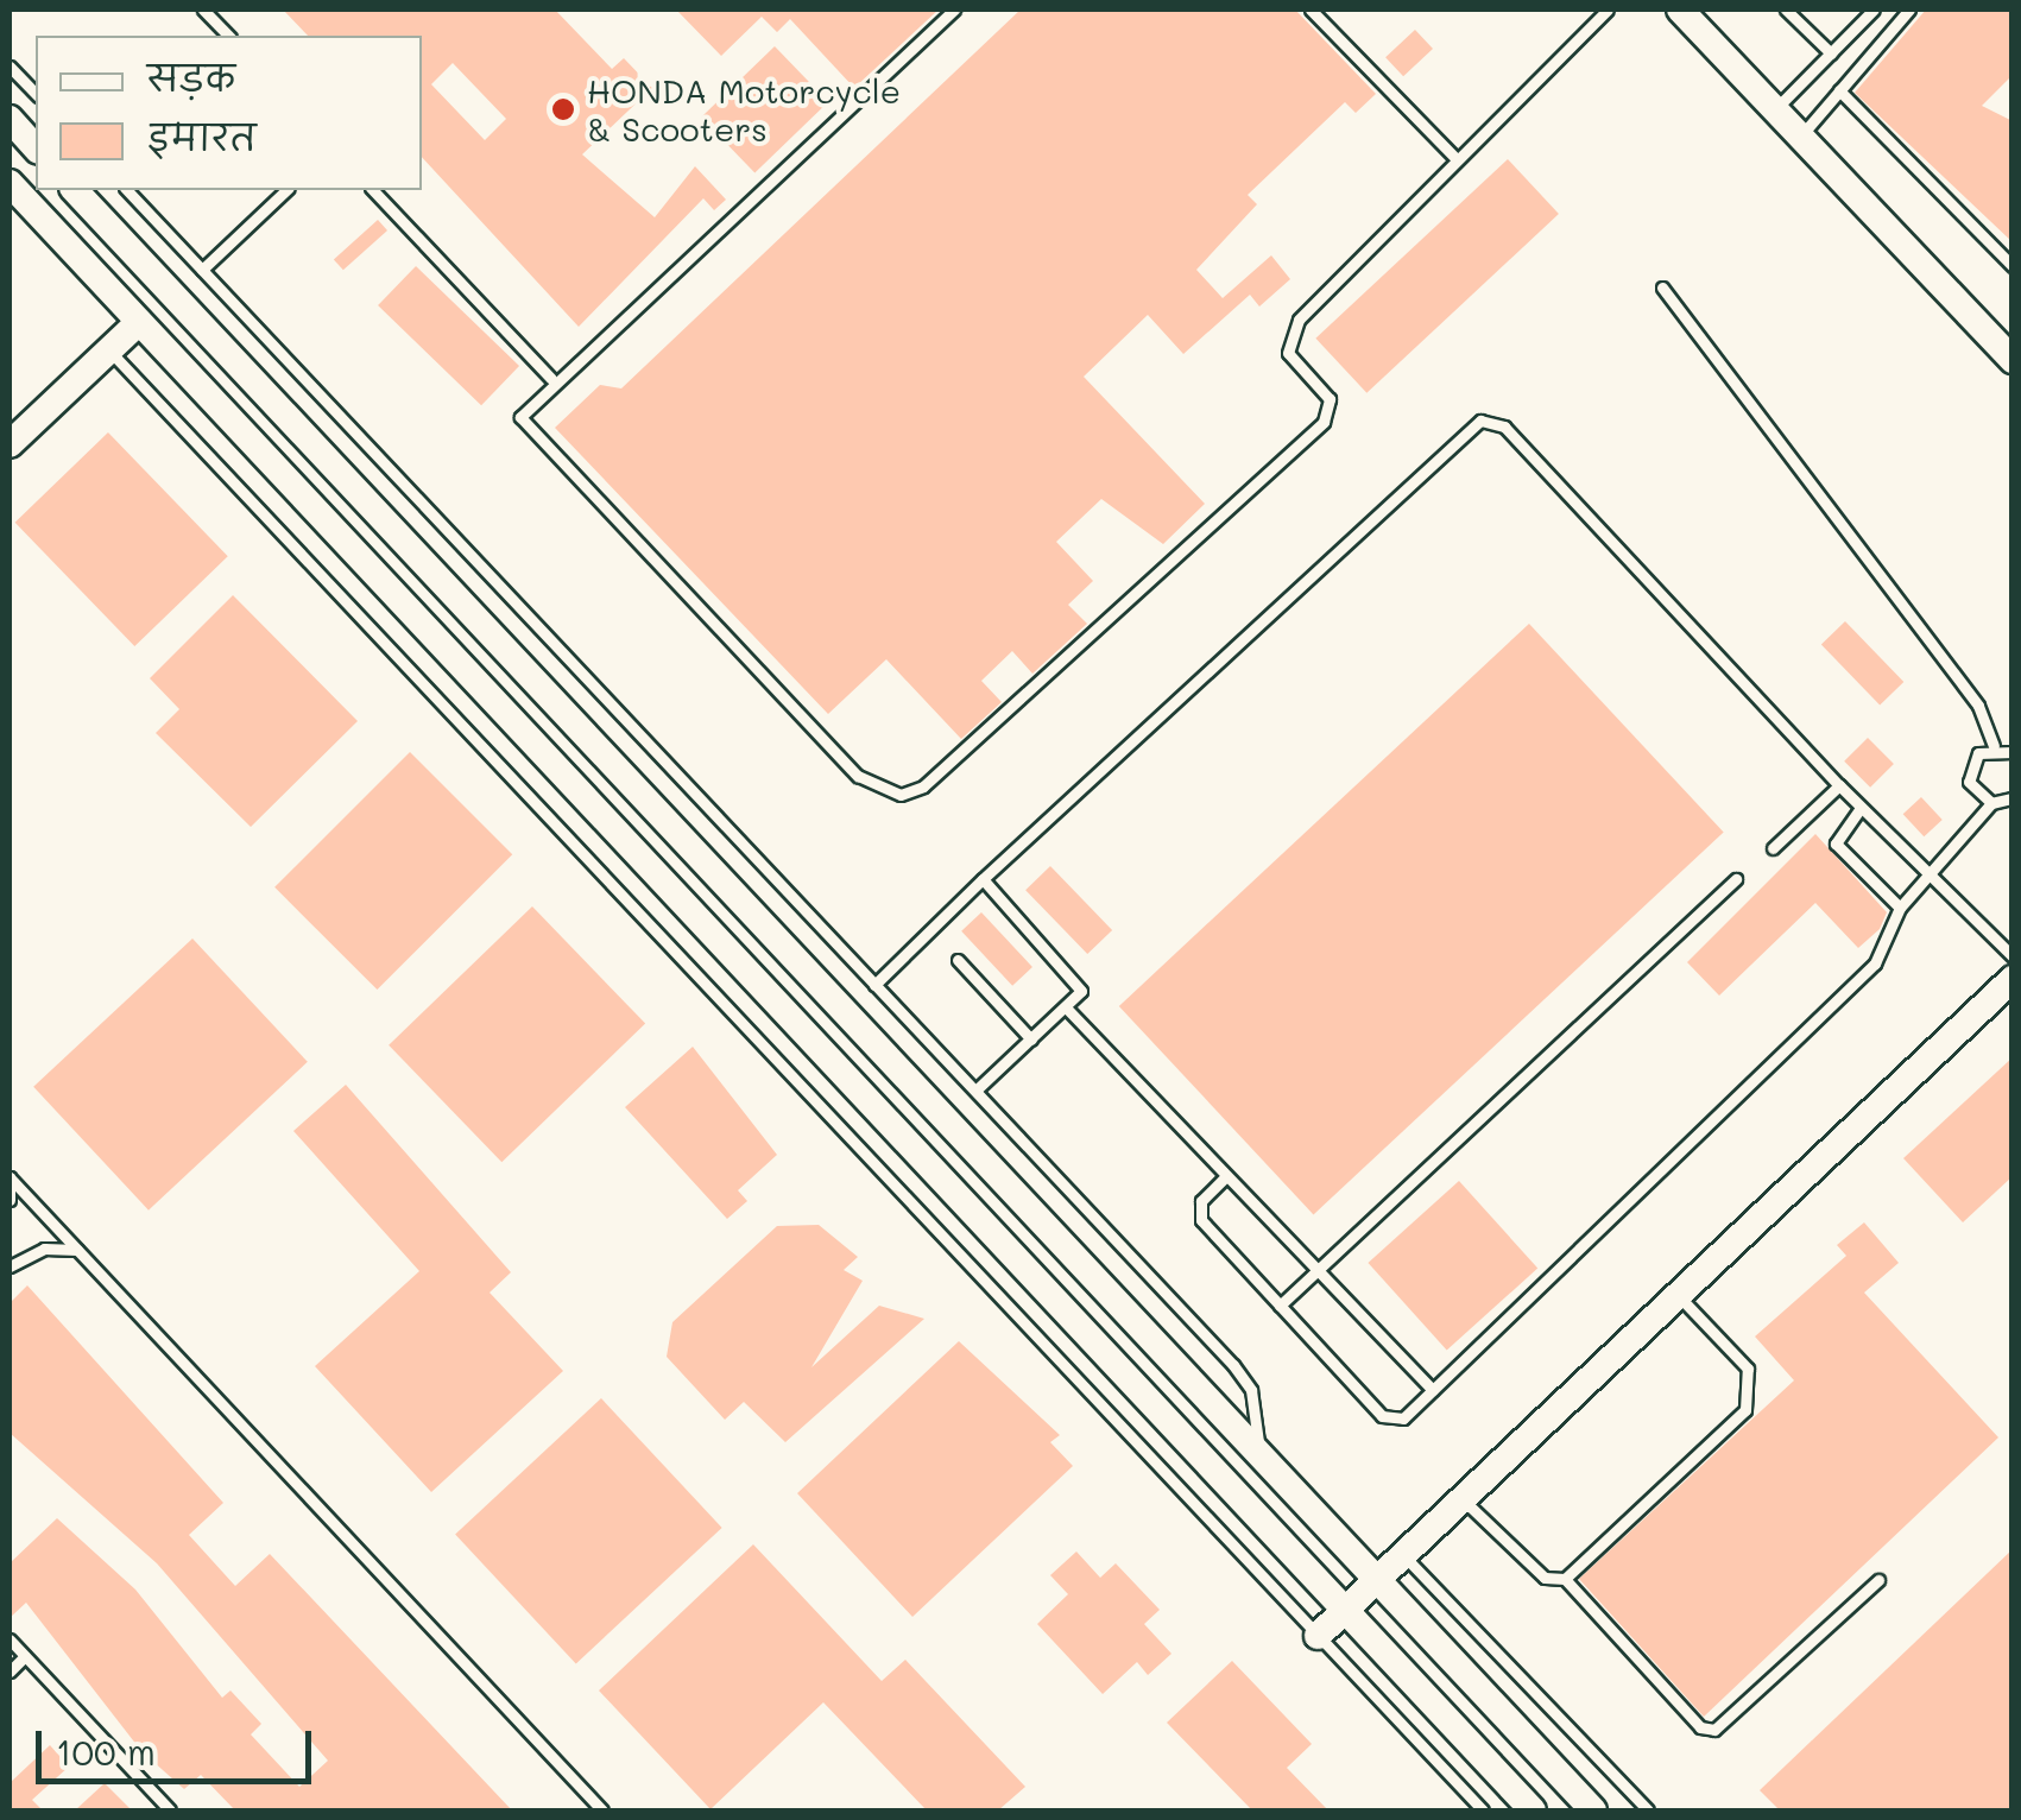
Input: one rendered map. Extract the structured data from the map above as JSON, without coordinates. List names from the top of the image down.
{
  "places": ["HONDA Motorcycle & Scooters"],
  "legend": ["सड़क", "इमारत"],
  "scale_bar": "100 m"
}
